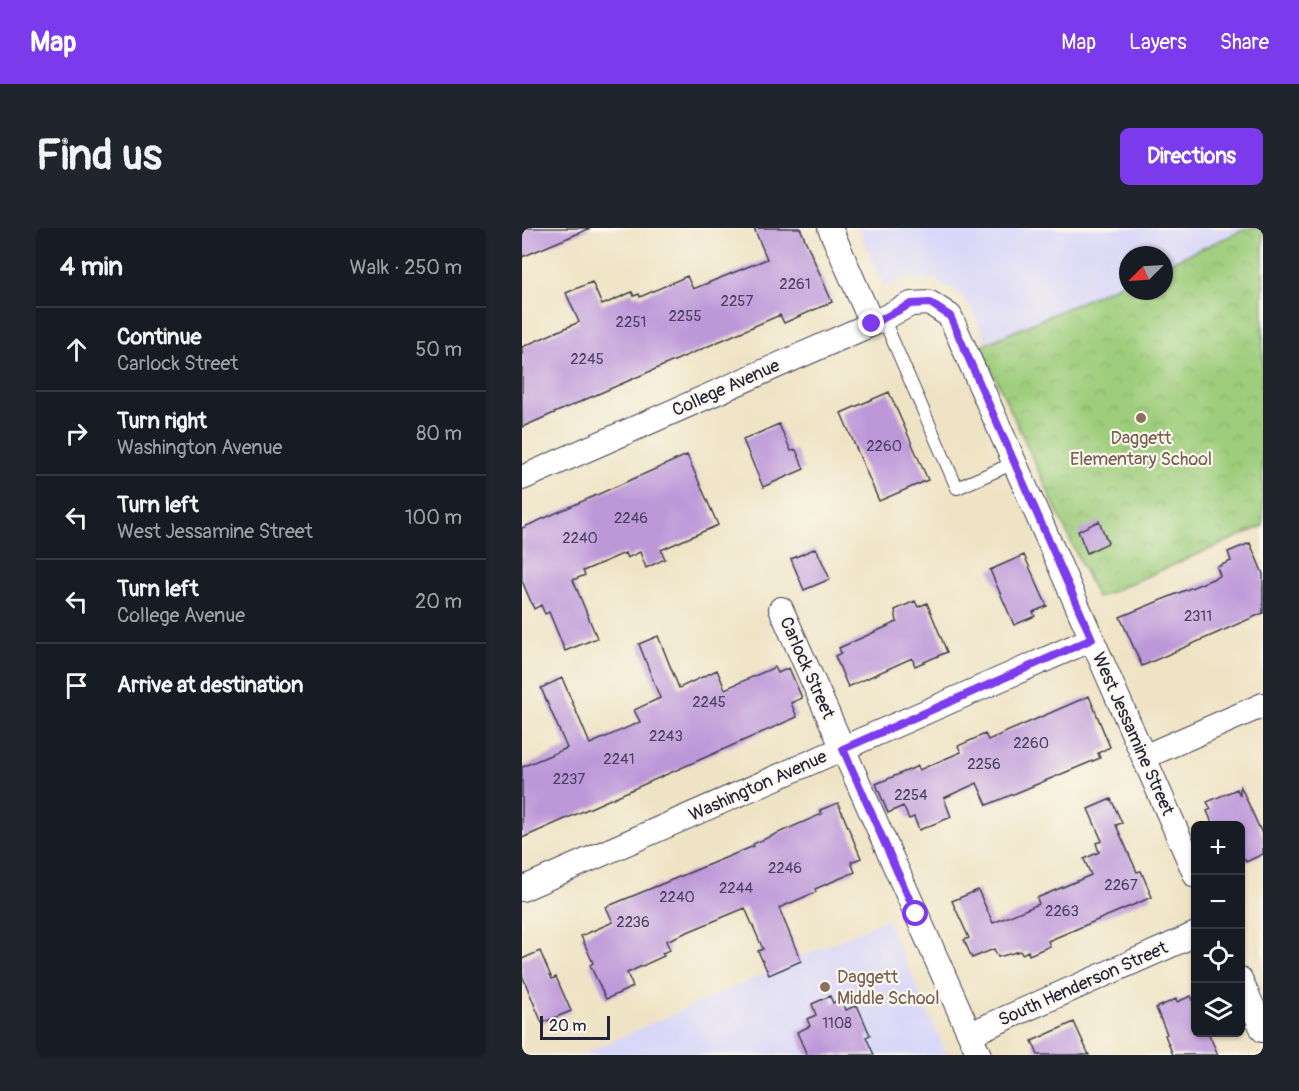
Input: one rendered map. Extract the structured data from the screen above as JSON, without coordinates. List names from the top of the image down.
{
  "streets": {
    "street": [
      "College Avenue",
      "Carlock Street",
      "West Jessamine Street",
      "Washington Avenue",
      "South Henderson Street"
    ]
  },
  "crossings": [
    ["College Avenue", "West Jessamine Street"],
    ["Carlock Street", "Washington Avenue"],
    ["Carlock Street", "South Henderson Street"],
    ["West Jessamine Street", "Washington Avenue"]
  ],
  "places": ["Daggett Elementary School", "Daggett Middle School"],
  "house_numbers": [
    "2261",
    "2257",
    "2255",
    "2251",
    "2245",
    "2260",
    "2246",
    "2240",
    "2311",
    "2245",
    "2243",
    "2260",
    "2241",
    "2256",
    "2237",
    "2254",
    "2246",
    "2267",
    "2244",
    "2240",
    "2263",
    "2236",
    "1108"
  ],
  "scale_bar": "20 m",
  "north": "bottom left",
  "page": {
    "header": "Map",
    "nav": ["Map", "Layers", "Share"],
    "buttons": "Directions",
    "title": "Find us",
    "heading": ["4 min", "Walk · 250 m"],
    "list": [
      ["Continue", "Carlock Street", "50 m"],
      ["Turn right", "Washington Avenue", "80 m"],
      ["Turn left", "West Jessamine Street", "100 m"],
      ["Turn left", "College Avenue", "20 m"],
      "Arrive at destination"
    ],
    "map_buttons": ["+", "−"],
    "scale": "20 m"
  }
}
